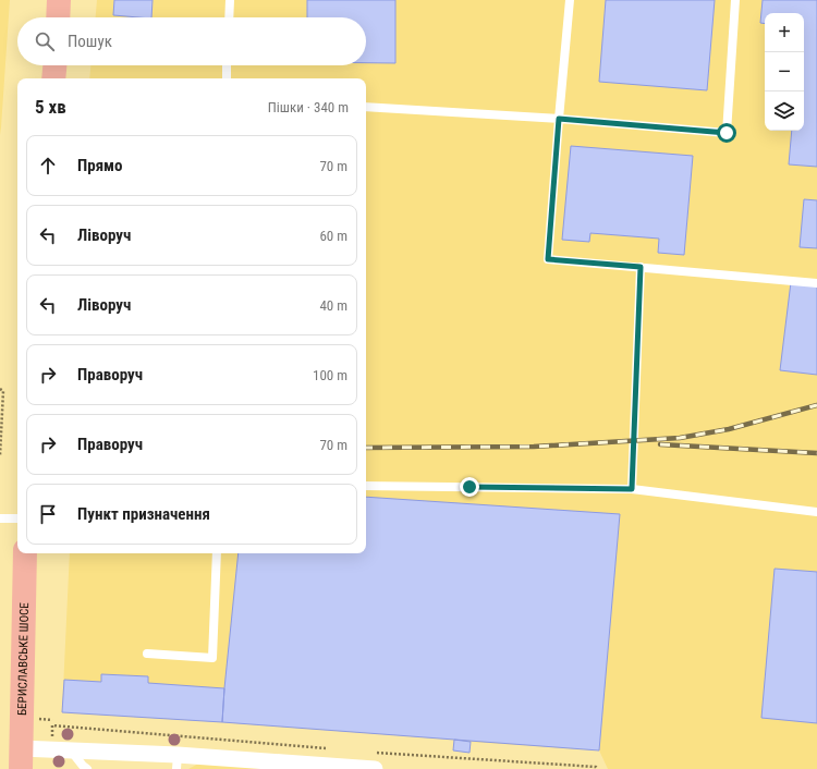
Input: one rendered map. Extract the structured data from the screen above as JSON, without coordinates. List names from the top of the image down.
{
  "streets": {
    "main road": ["БЕРИСЛАВСЬКЕ ШОСЕ"]
  },
  "page": {
    "map_buttons": ["+", "−"],
    "search": "Пошук",
    "heading": ["5 хв", "Пішки · 340 m"],
    "list": [
      ["Прямо", "70 m"],
      ["Ліворуч", "60 m"],
      ["Ліворуч", "40 m"],
      ["Праворуч", "100 m"],
      ["Праворуч", "70 m"],
      "Пункт призначення"
    ]
  }
}
